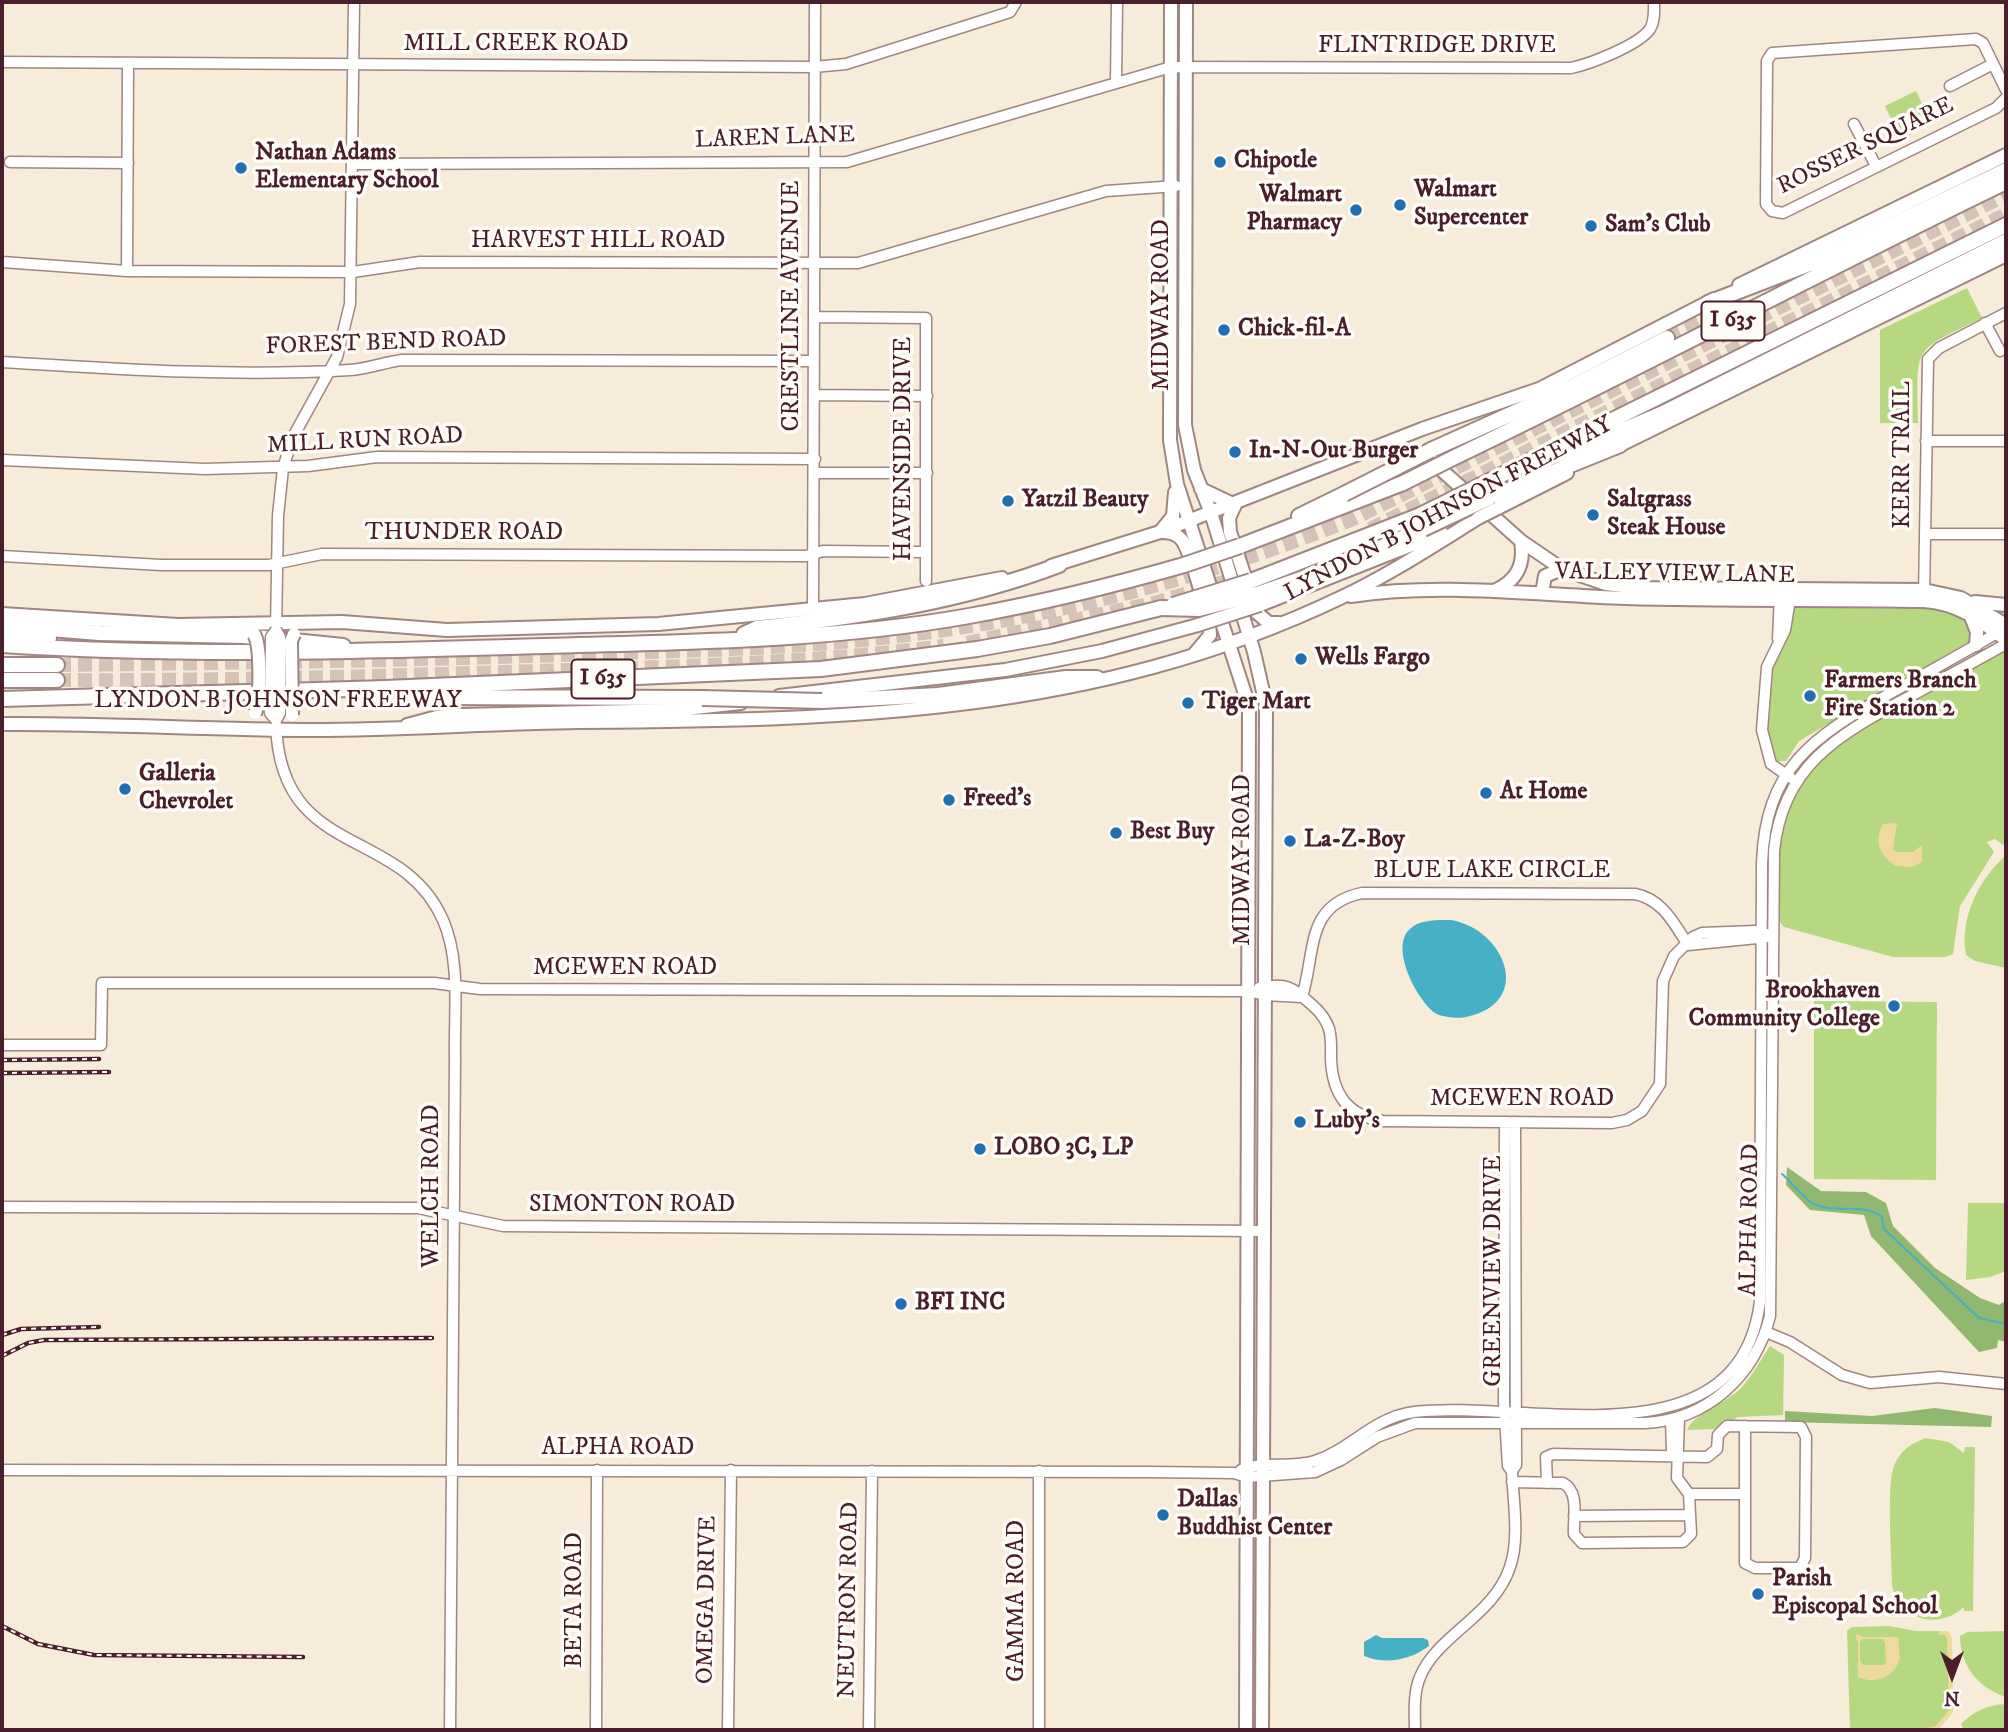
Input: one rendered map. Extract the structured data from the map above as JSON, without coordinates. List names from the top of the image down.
{
  "streets": {
    "highway": ["I 635", "LYNDON B JOHNSON FREEWAY"],
    "main road": ["MIDWAY ROAD", "VALLEY VIEW LANE"],
    "street": [
      "MILL CREEK ROAD",
      "FLINTRIDGE DRIVE",
      "LAREN LANE",
      "ROSSER SQUARE",
      "HARVEST HILL ROAD",
      "CRESTLINE AVENUE",
      "FOREST BEND ROAD",
      "MILL RUN ROAD",
      "HAVENSIDE DRIVE",
      "KERR TRAIL",
      "THUNDER ROAD",
      "BLUE LAKE CIRCLE",
      "MCEWEN ROAD",
      "WELCH ROAD",
      "SIMONTON ROAD",
      "ALPHA ROAD",
      "GREENVIEW DRIVE",
      "BETA ROAD",
      "OMEGA DRIVE",
      "NEUTRON ROAD",
      "GAMMA ROAD"
    ]
  },
  "crossings": [
    ["MILL CREEK ROAD", "CRESTLINE AVENUE"],
    ["MILL CREEK ROAD", "WELCH ROAD"],
    ["FLINTRIDGE DRIVE", "LAREN LANE"],
    ["FLINTRIDGE DRIVE", "MIDWAY ROAD"],
    ["LAREN LANE", "MIDWAY ROAD"],
    ["LAREN LANE", "CRESTLINE AVENUE"],
    ["LAREN LANE", "WELCH ROAD"],
    ["HARVEST HILL ROAD", "MIDWAY ROAD"],
    ["HARVEST HILL ROAD", "CRESTLINE AVENUE"],
    ["HARVEST HILL ROAD", "WELCH ROAD"],
    ["MIDWAY ROAD", "LYNDON B JOHNSON FREEWAY"],
    ["MIDWAY ROAD", "MCEWEN ROAD"],
    ["MIDWAY ROAD", "SIMONTON ROAD"],
    ["MIDWAY ROAD", "ALPHA ROAD"],
    ["CRESTLINE AVENUE", "FOREST BEND ROAD"],
    ["CRESTLINE AVENUE", "MILL RUN ROAD"],
    ["CRESTLINE AVENUE", "HAVENSIDE DRIVE"],
    ["CRESTLINE AVENUE", "LYNDON B JOHNSON FREEWAY"],
    ["CRESTLINE AVENUE", "THUNDER ROAD"],
    ["FOREST BEND ROAD", "WELCH ROAD"],
    ["MILL RUN ROAD", "WELCH ROAD"],
    ["HAVENSIDE DRIVE", "THUNDER ROAD"],
    ["KERR TRAIL", "VALLEY VIEW LANE"],
    ["LYNDON B JOHNSON FREEWAY", "VALLEY VIEW LANE"],
    ["LYNDON B JOHNSON FREEWAY", "WELCH ROAD"],
    ["THUNDER ROAD", "WELCH ROAD"],
    ["VALLEY VIEW LANE", "ALPHA ROAD"],
    ["BLUE LAKE CIRCLE", "MCEWEN ROAD"],
    ["MCEWEN ROAD", "WELCH ROAD"],
    ["MCEWEN ROAD", "GREENVIEW DRIVE"],
    ["WELCH ROAD", "SIMONTON ROAD"],
    ["WELCH ROAD", "ALPHA ROAD"],
    ["ALPHA ROAD", "GREENVIEW DRIVE"],
    ["ALPHA ROAD", "BETA ROAD"],
    ["ALPHA ROAD", "OMEGA DRIVE"],
    ["ALPHA ROAD", "NEUTRON ROAD"],
    ["ALPHA ROAD", "GAMMA ROAD"]
  ],
  "places": [
    "Chipotle",
    "Nathan Adams Elementary School",
    "Walmart Supercenter",
    "Walmart Pharmacy",
    "Sam's Club",
    "Chick-fil-A",
    "In-N-Out Burger",
    "Yatzil Beauty",
    "Saltgrass Steak House",
    "Wells Fargo",
    "Farmers Branch Fire Station 2",
    "Tiger Mart",
    "Galleria Chevrolet",
    "At Home",
    "Freed's",
    "Best Buy",
    "La-Z-Boy",
    "Brookhaven Community College",
    "Luby's",
    "LOBO 3C, LP",
    "BFI INC",
    "Dallas Buddhist Center",
    "Parish Episcopal School"
  ],
  "north": "bottom"
}
